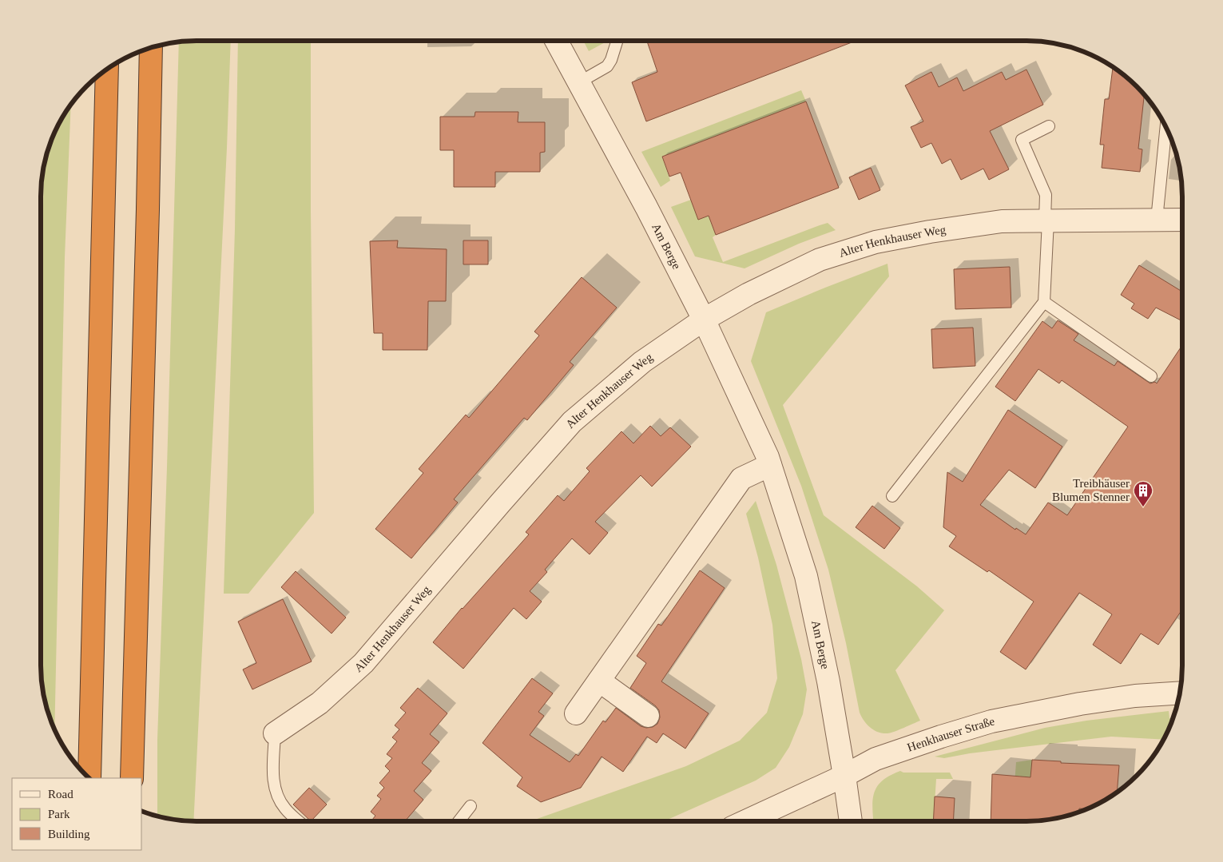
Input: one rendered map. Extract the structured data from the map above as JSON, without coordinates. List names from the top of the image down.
{
  "streets": {
    "street": ["Alter Henkhauser Weg", "Am Berge", "Henkhauser Straße"]
  },
  "crossings": [
    ["Alter Henkhauser Weg", "Am Berge"],
    ["Am Berge", "Henkhauser Straße"]
  ],
  "places": {
    "building": ["Treibhäuser Blumen Stenner"]
  },
  "legend": ["Road", "Park", "Building"]
}
